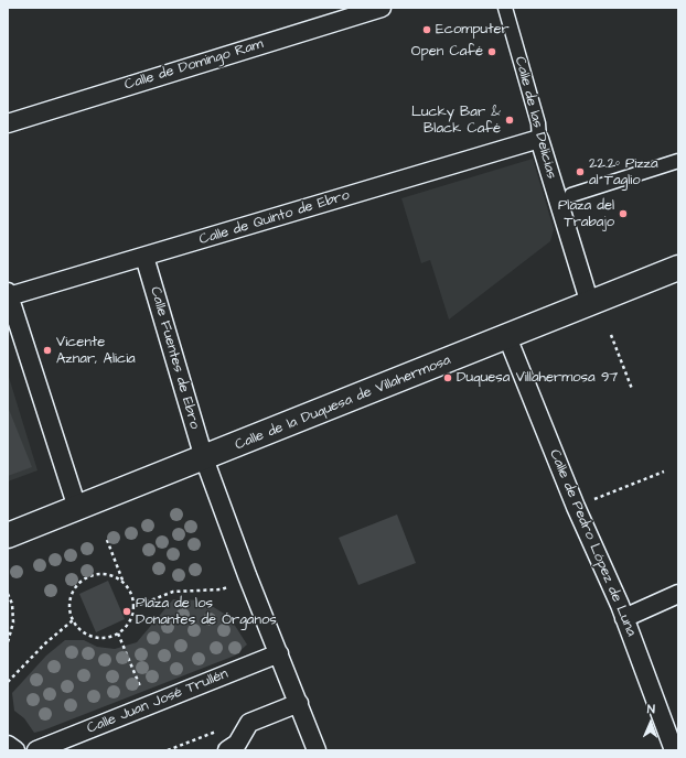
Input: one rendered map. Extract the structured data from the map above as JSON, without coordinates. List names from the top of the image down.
{
  "streets": {
    "main road": ["Calle de la Duquesa de Villahermosa"],
    "street": [
      "Calle de Domingo Ram",
      "Calle de las Delicias",
      "Calle de Quinto de Ebro",
      "Calle Fuentes de Ebro",
      "Calle de Pedro López de Luna",
      "Calle Juan José Trullén"
    ]
  },
  "crossings": [
    ["Calle de las Delicias", "Calle de Quinto de Ebro"],
    ["Calle de las Delicias", "Calle de la Duquesa de Villahermosa"],
    ["Calle de Quinto de Ebro", "Calle Fuentes de Ebro"],
    ["Calle Fuentes de Ebro", "Calle de la Duquesa de Villahermosa"],
    ["Calle Fuentes de Ebro", "Calle Juan José Trullén"],
    ["Calle de la Duquesa de Villahermosa", "Calle de Pedro López de Luna"]
  ],
  "places": [
    "Ecomputer",
    "Open Café",
    "Lucky Bar & Black Café",
    "22.2º Pizza al Taglio",
    "Plaza del Trabajo",
    "Vicente Aznar, Alicia",
    "Duquesa Villahermosa 97",
    "Plaza de los Donantes de Órganos"
  ],
  "north": "top"
}
